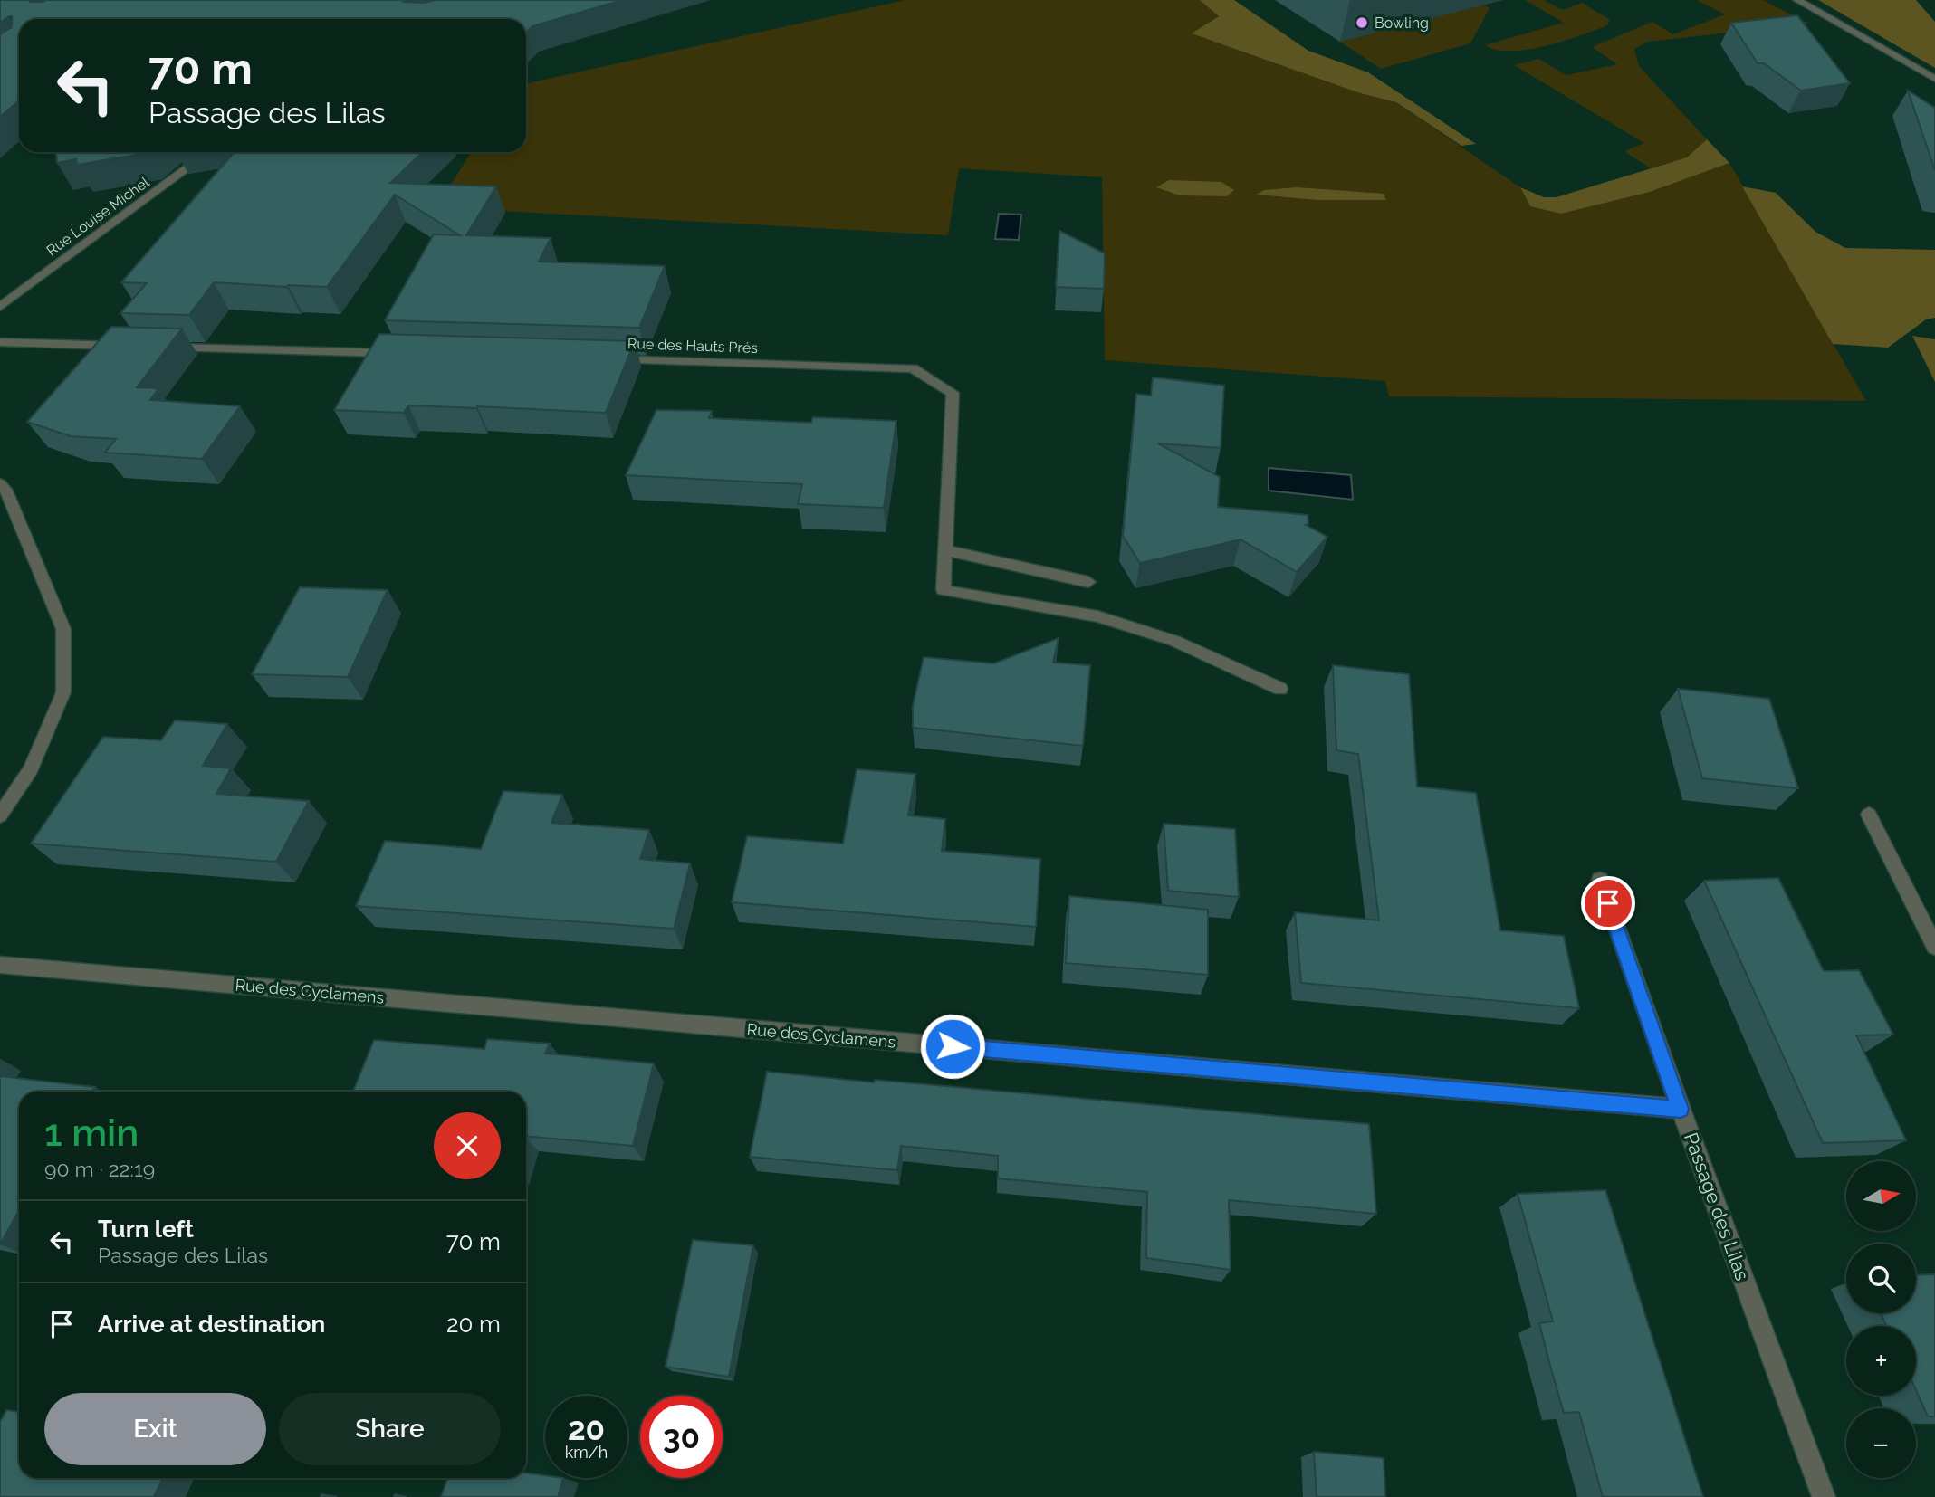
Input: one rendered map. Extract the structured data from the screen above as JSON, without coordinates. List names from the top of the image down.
{
  "streets": {
    "street": [
      "Rue Louise Michel",
      "Rue des Hauts Prés",
      "Rue des Cyclamens",
      "Passage des Lilas"
    ]
  },
  "crossings": [
    ["Rue des Cyclamens", "Passage des Lilas"]
  ],
  "places": ["Bowling"],
  "north": "right",
  "page": {
    "turn": ["70 m", "Passage des Lilas"],
    "heading": ["1 min", "90 m · 22:19"],
    "map_buttons": ["+", "−"],
    "list": [
      {
        "name": "Turn left",
        "note": "Passage des Lilas",
        "value": "70 m"
      },
      {
        "name": "Arrive at destination",
        "value": "20 m"
      }
    ],
    "buttons": ["Exit", "Share"],
    "speed": "20 km/h",
    "limit": "30"
  }
}
